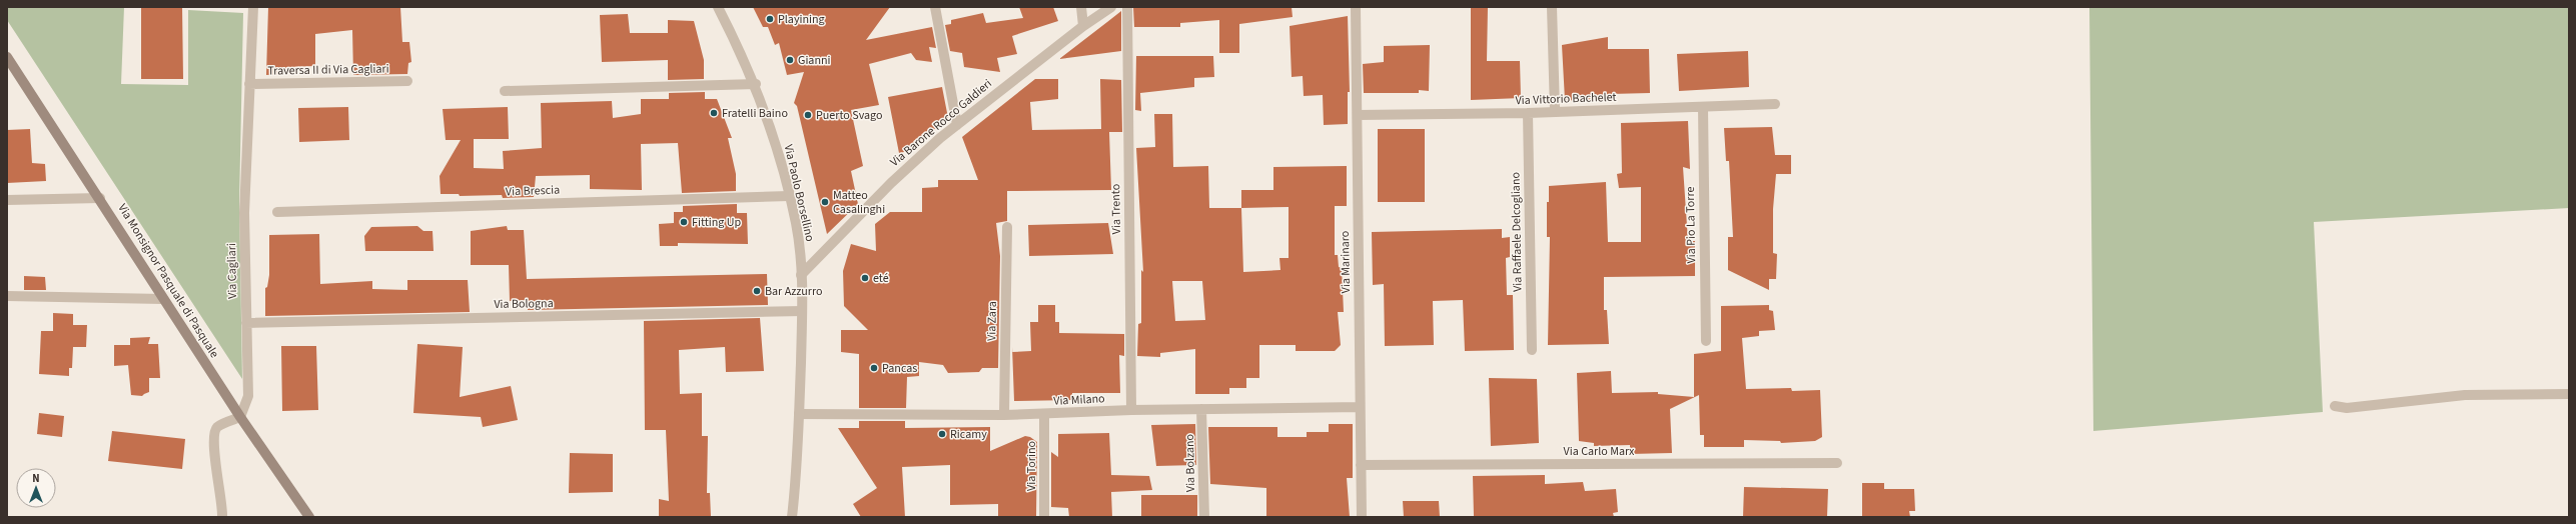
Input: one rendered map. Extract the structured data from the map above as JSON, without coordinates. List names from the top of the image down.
{
  "streets": {
    "main road": ["Via Monsignor Pasquale di Pasquale"],
    "street": [
      "Traversa II di Via Cagliari",
      "Via Vittorio Bachelet",
      "Via Barone Rocco Galdieri",
      "Via Brescia",
      "Via Paolo Borsellino",
      "Via Trento",
      "Via Pio La Torre",
      "Via Raffaele Delcogliano",
      "Via Marinaro",
      "Via Cagliari",
      "Via Bologna",
      "Via Zara",
      "Via Milano",
      "Via Carlo Marx",
      "Via Bolzano",
      "Via Torino"
    ]
  },
  "crossings": [
    ["Traversa II di Via Cagliari", "Via Cagliari"],
    ["Via Vittorio Bachelet", "Via Pio La Torre"],
    ["Via Vittorio Bachelet", "Via Raffaele Delcogliano"],
    ["Via Vittorio Bachelet", "Via Marinaro"],
    ["Via Barone Rocco Galdieri", "Via Paolo Borsellino"],
    ["Via Brescia", "Via Paolo Borsellino"],
    ["Via Paolo Borsellino", "Via Bologna"],
    ["Via Paolo Borsellino", "Via Milano"],
    ["Via Trento", "Via Milano"],
    ["Via Marinaro", "Via Milano"],
    ["Via Marinaro", "Via Carlo Marx"],
    ["Via Cagliari", "Via Monsignor Pasquale di Pasquale"],
    ["Via Cagliari", "Via Bologna"],
    ["Via Zara", "Via Milano"],
    ["Via Milano", "Via Bolzano"],
    ["Via Milano", "Via Torino"]
  ],
  "places": [
    "Playining",
    "Gianni",
    "Fratelli Baino",
    "Puerto Svago",
    "Matteo Casalinghi",
    "Fitting Up",
    "eté",
    "Bar Azzurro",
    "Pancas",
    "Ricamy"
  ],
  "north": "top"
}
